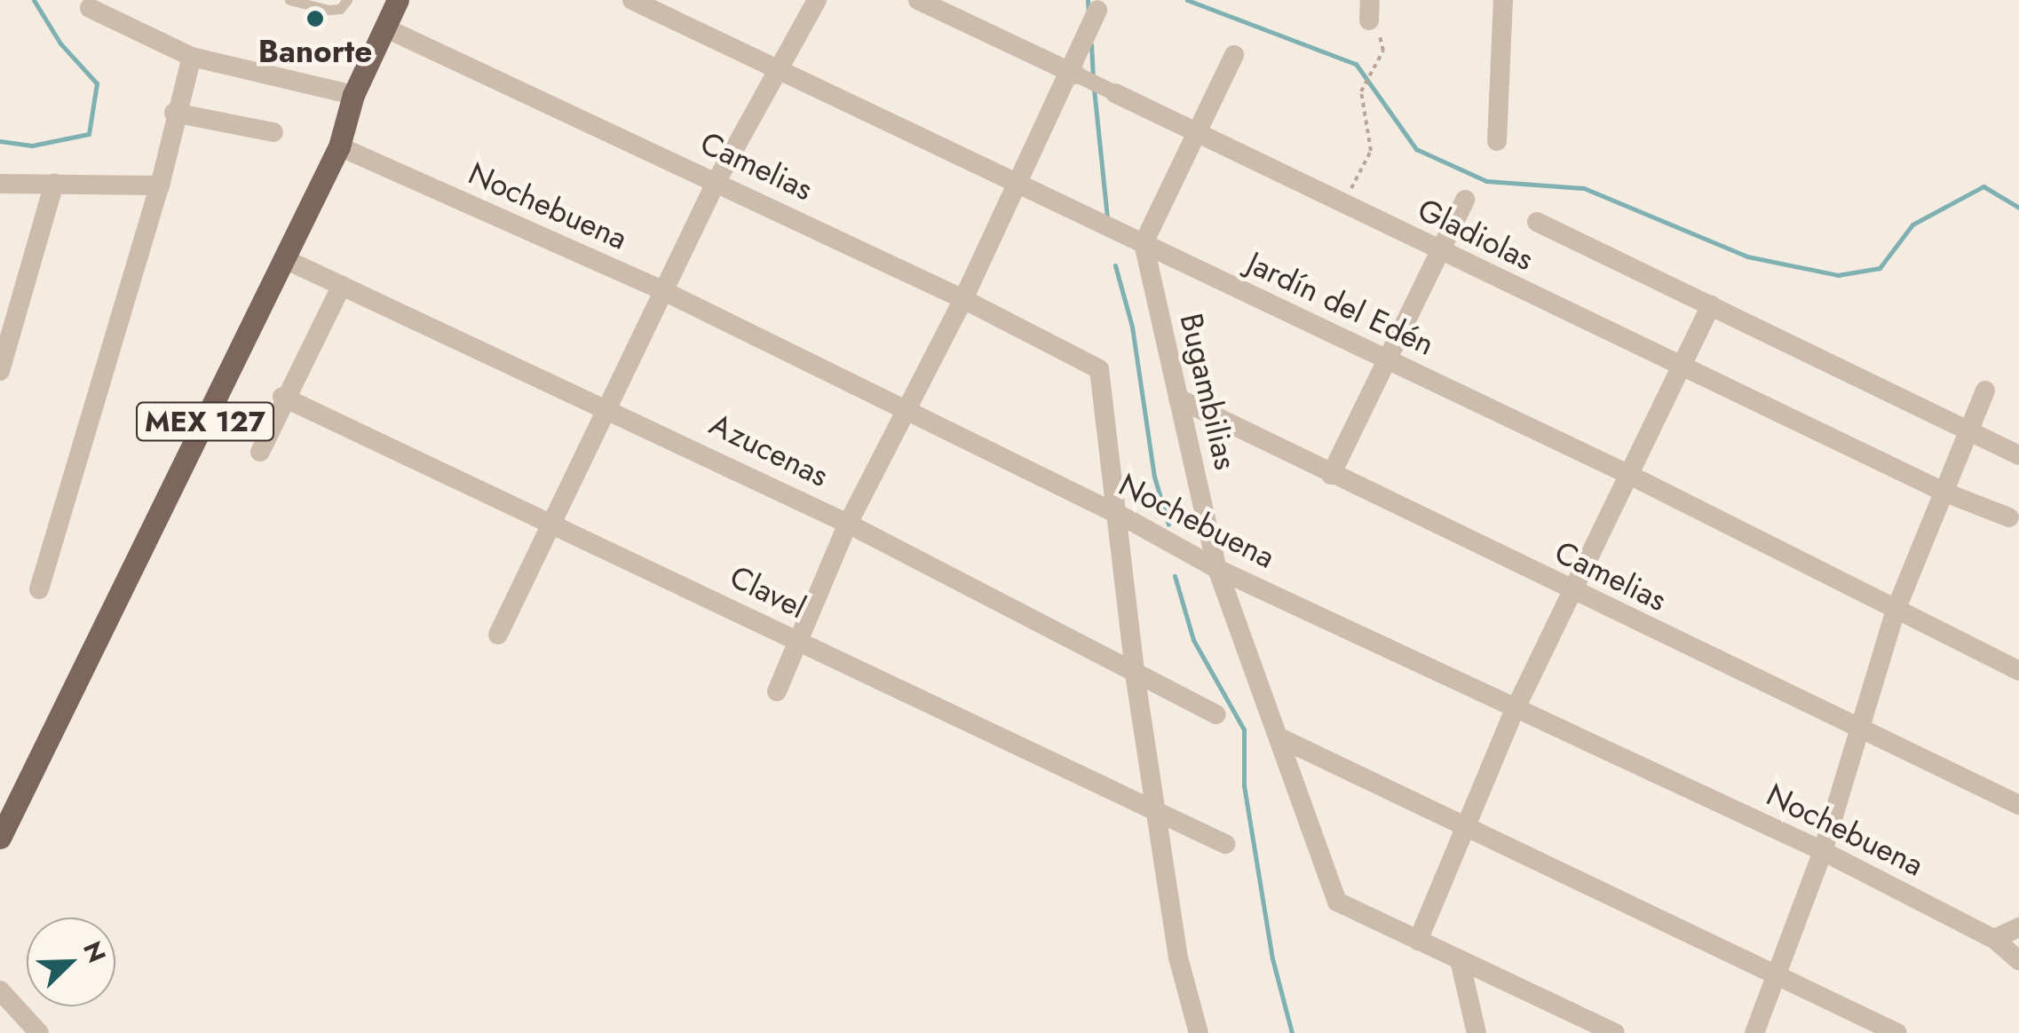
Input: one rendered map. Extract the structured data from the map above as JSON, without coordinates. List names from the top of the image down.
{
  "streets": {
    "main road": ["MEX 127"],
    "street": [
      "Camelias",
      "Nochebuena",
      "Gladiolas",
      "Jardín del Edén",
      "Bugambilias",
      "Azucenas",
      "Clavel"
    ]
  },
  "crossings": [
    ["Camelias", "Nochebuena"],
    ["Camelias", "Bugambilias"],
    ["Camelias", "MEX 127"],
    ["Nochebuena", "Bugambilias"],
    ["Nochebuena", "MEX 127"],
    ["Jardín del Edén", "Bugambilias"],
    ["MEX 127", "Azucenas"]
  ],
  "places": ["Banorte"],
  "north": "top right"
}
